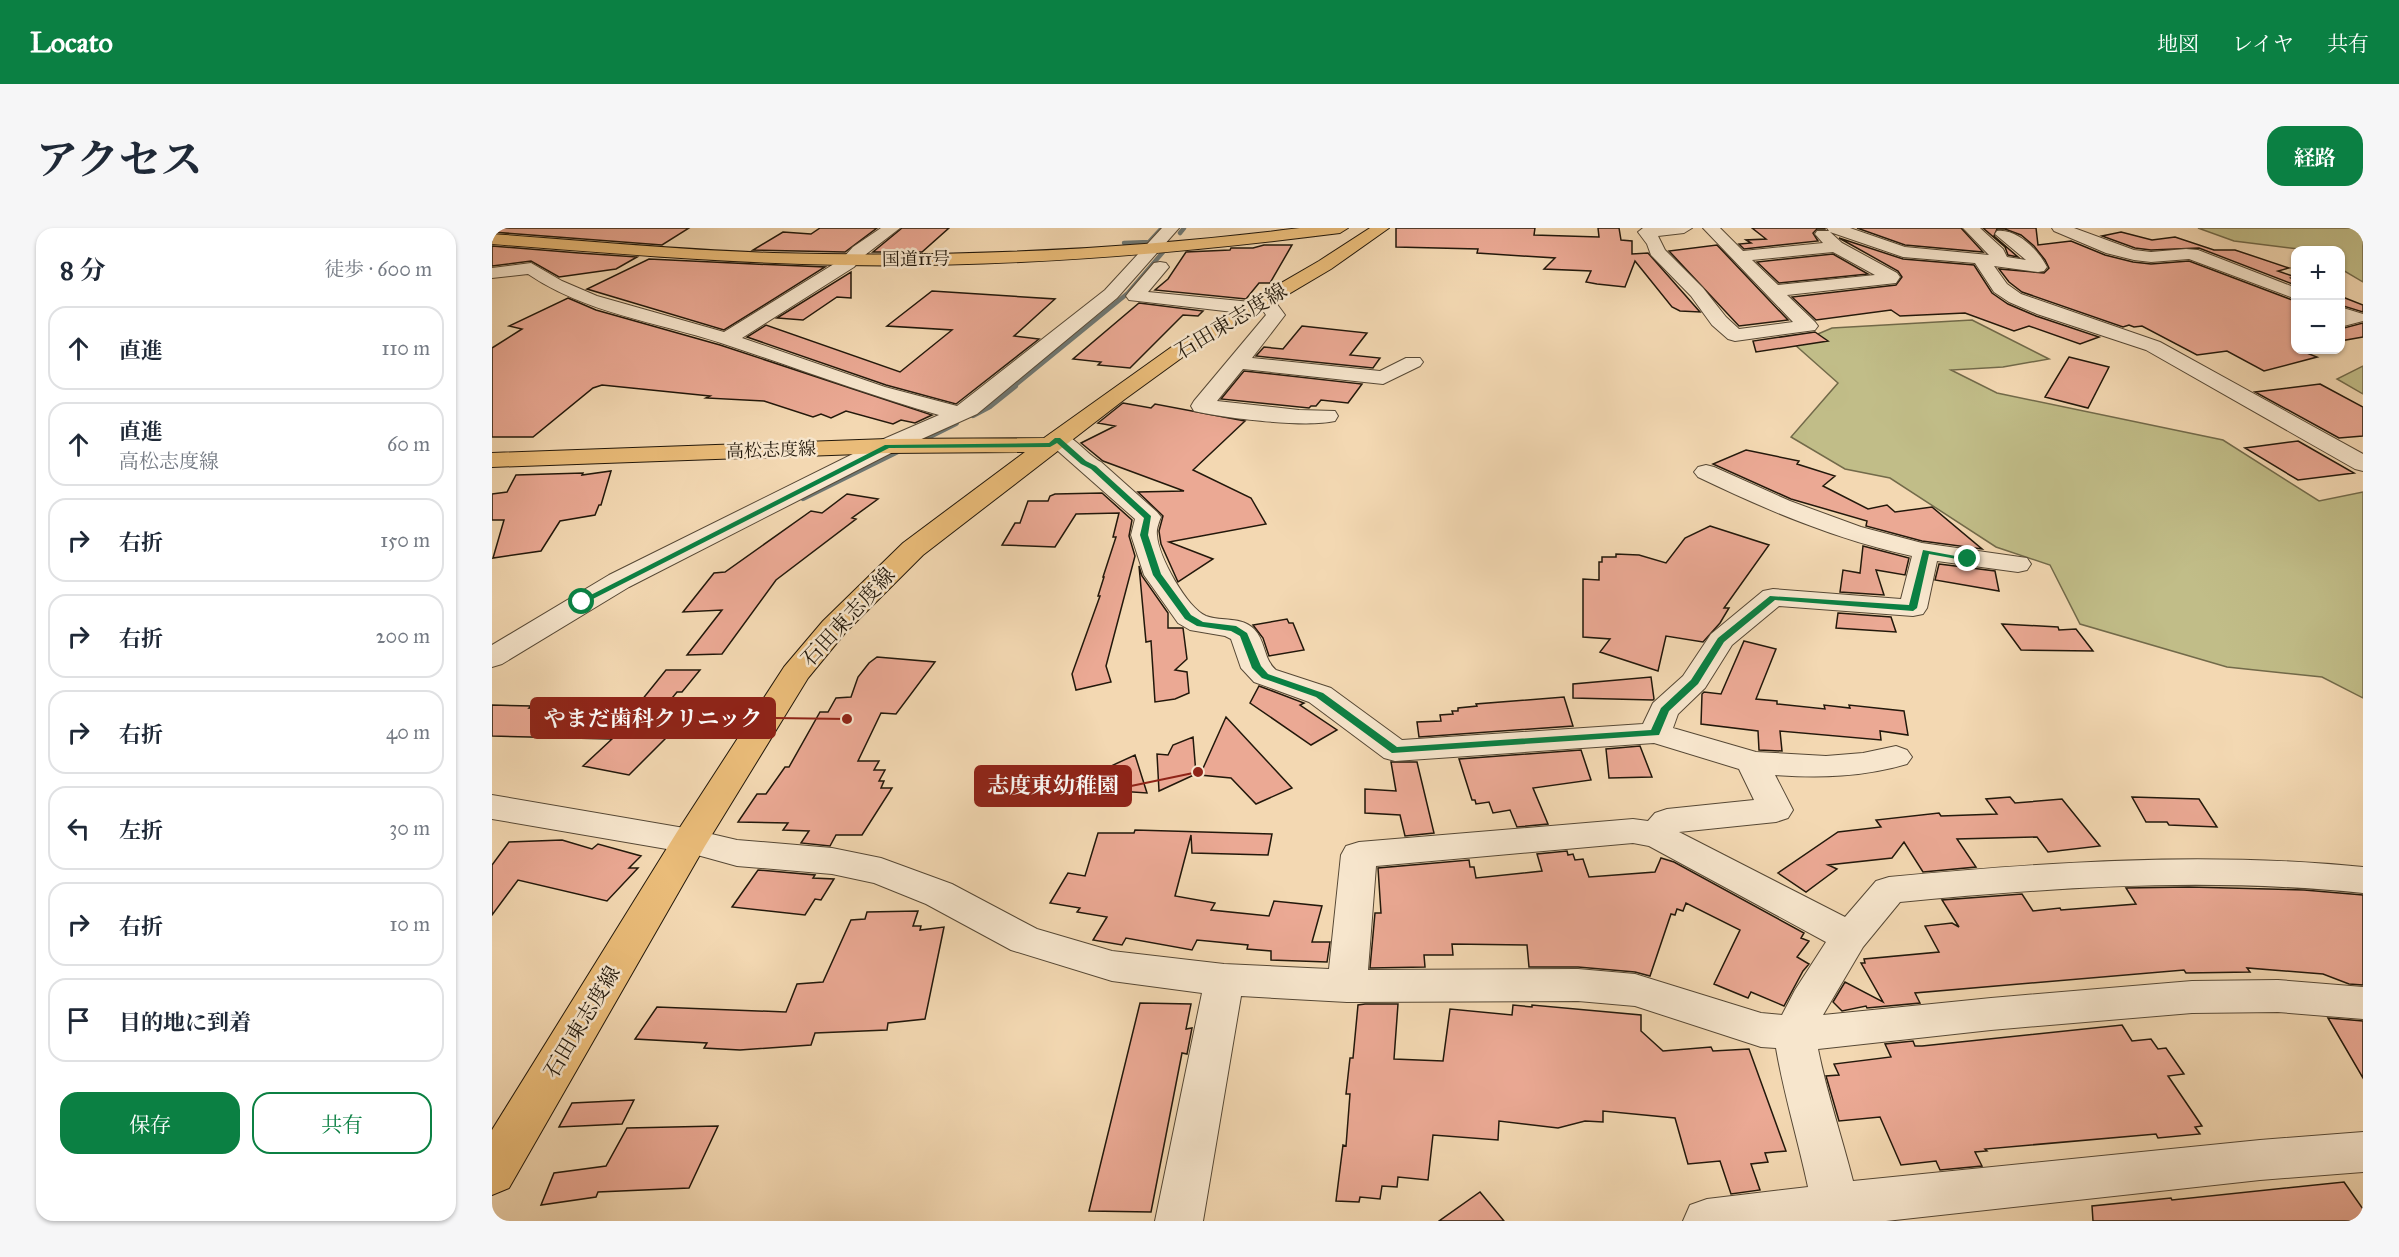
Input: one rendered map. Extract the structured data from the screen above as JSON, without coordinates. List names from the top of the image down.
{
  "streets": {
    "main road": ["国道11号", "石田東志度線", "高松志度線"]
  },
  "crossings": [
    ["石田東志度線", "高松志度線"]
  ],
  "places": ["やまだ歯科クリニック", "志度東幼稚園"],
  "page": {
    "header": "Locato",
    "nav": ["地図", "レイヤ", "共有"],
    "title": "アクセス",
    "buttons": [
      "経路",
      ["保存", "共有"]
    ],
    "heading": ["8 分", "徒歩 · 600 m"],
    "map_buttons": ["+", "−"],
    "list": [
      ["直進", "110 m"],
      ["直進", "高松志度線", "60 m"],
      ["右折", "150 m"],
      ["右折", "200 m"],
      ["右折", "40 m"],
      ["左折", "30 m"],
      ["右折", "10 m"],
      "目的地に到着"
    ]
  }
}
